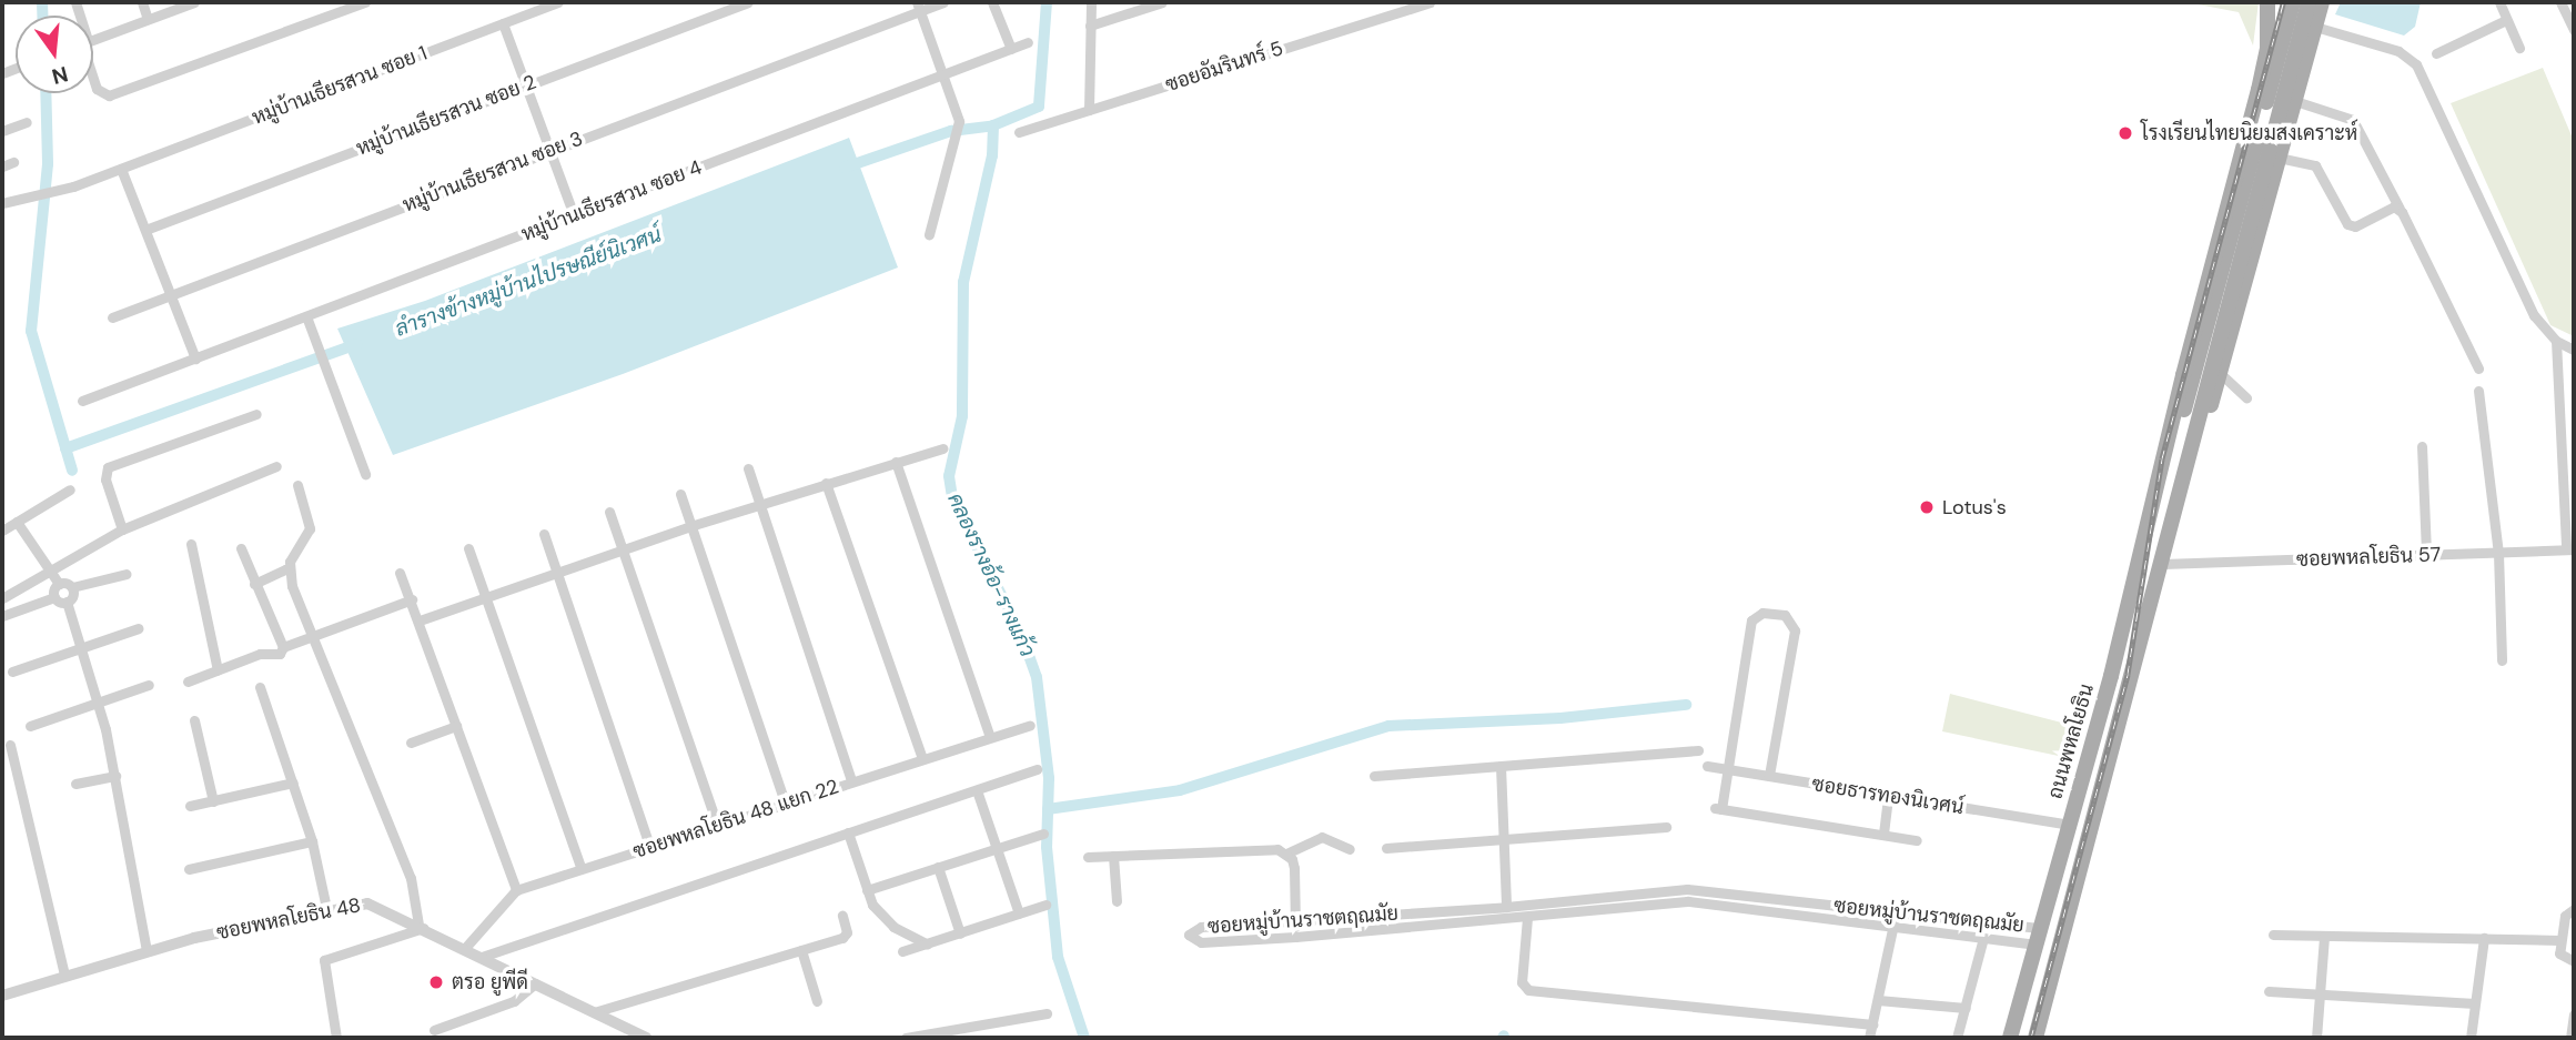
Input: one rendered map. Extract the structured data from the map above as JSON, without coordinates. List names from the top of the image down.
{
  "streets": {
    "main road": ["ถนนพหลโยธิน"],
    "street": [
      "ซอยอัมรินทร์ 5",
      "หมู่บ้านเธียรสวน ซอย 1",
      "หมู่บ้านเธียรสวน ซอย 2",
      "หมู่บ้านเธียรสวน ซอย 3",
      "หมู่บ้านเธียรสวน ซอย 4",
      "ซอยพหลโยธิน 57",
      "ซอยธารทองนิเวศน์",
      "ซอยพหลโยธิน 48 แยก 22",
      "ซอยหมู่บ้านราชตฤณมัย",
      "ซอยพหลโยธิน 48"
    ]
  },
  "crossings": [
    ["ถนนพหลโยธิน", "ซอยธารทองนิเวศน์"],
    ["ถนนพหลโยธิน", "ซอยหมู่บ้านราชตฤณมัย"]
  ],
  "water": ["ลำรางข้างหมู่บ้านไปรษณีย์นิเวศน์", "คลองรางอ้อ-รางแก้ว"],
  "places": ["โรงเรียนไทยนิยมสงเคราะห์", "Lotus's", "ตรอ ยูพีดี"],
  "north": "bottom"
}
